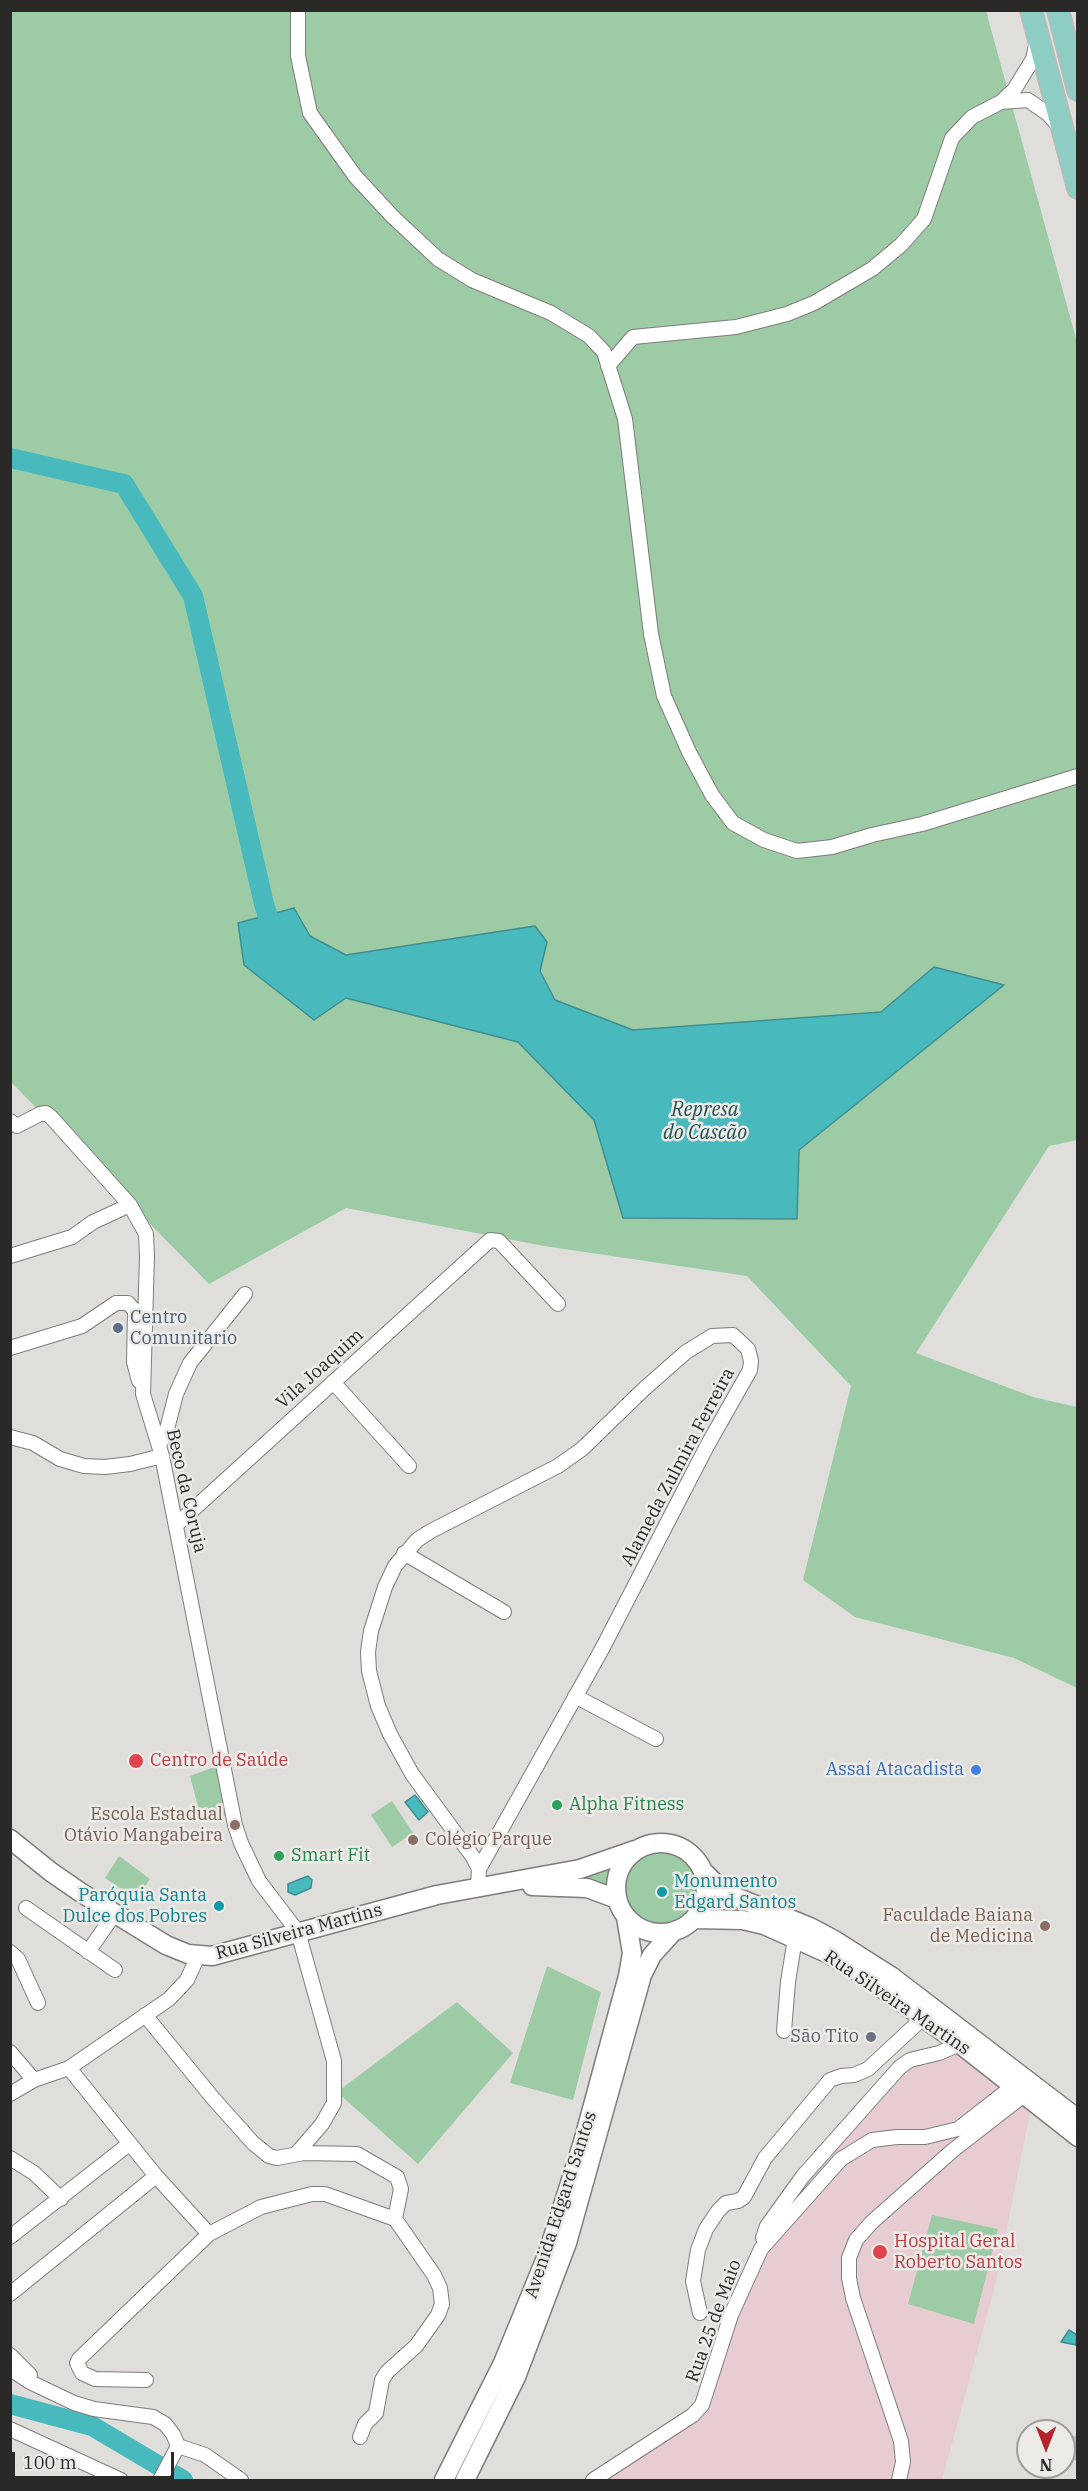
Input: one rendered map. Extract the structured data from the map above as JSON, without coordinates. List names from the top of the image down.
{
  "streets": {
    "main road": ["Rua Silveira Martins", "Avenida Edgard Santos"],
    "street": [
      "Vila Joaquim",
      "Alameda Zulmira Ferreira",
      "Beco da Coruja",
      "Rua 25 de Maio"
    ]
  },
  "crossings": [
    ["Vila Joaquim", "Beco da Coruja"],
    ["Alameda Zulmira Ferreira", "Rua Silveira Martins"],
    ["Beco da Coruja", "Rua Silveira Martins"],
    ["Rua Silveira Martins", "Avenida Edgard Santos"],
    ["Rua Silveira Martins", "Rua 25 de Maio"]
  ],
  "water": ["Represa do Cascão"],
  "places": [
    "Centro Comunitario",
    "Centro de Saúde",
    "Assaí Atacadista",
    "Alpha Fitness",
    "Escola Estadual Otávio Mangabeira",
    "Colégio Parque",
    "Smart Fit",
    "Monumento Edgard Santos",
    "Paróquia Santa Dulce dos Pobres",
    "Faculdade Baiana de Medicina",
    "São Tito",
    "Hospital Geral Roberto Santos"
  ],
  "scale_bar": "100 m",
  "north": "bottom"
}
